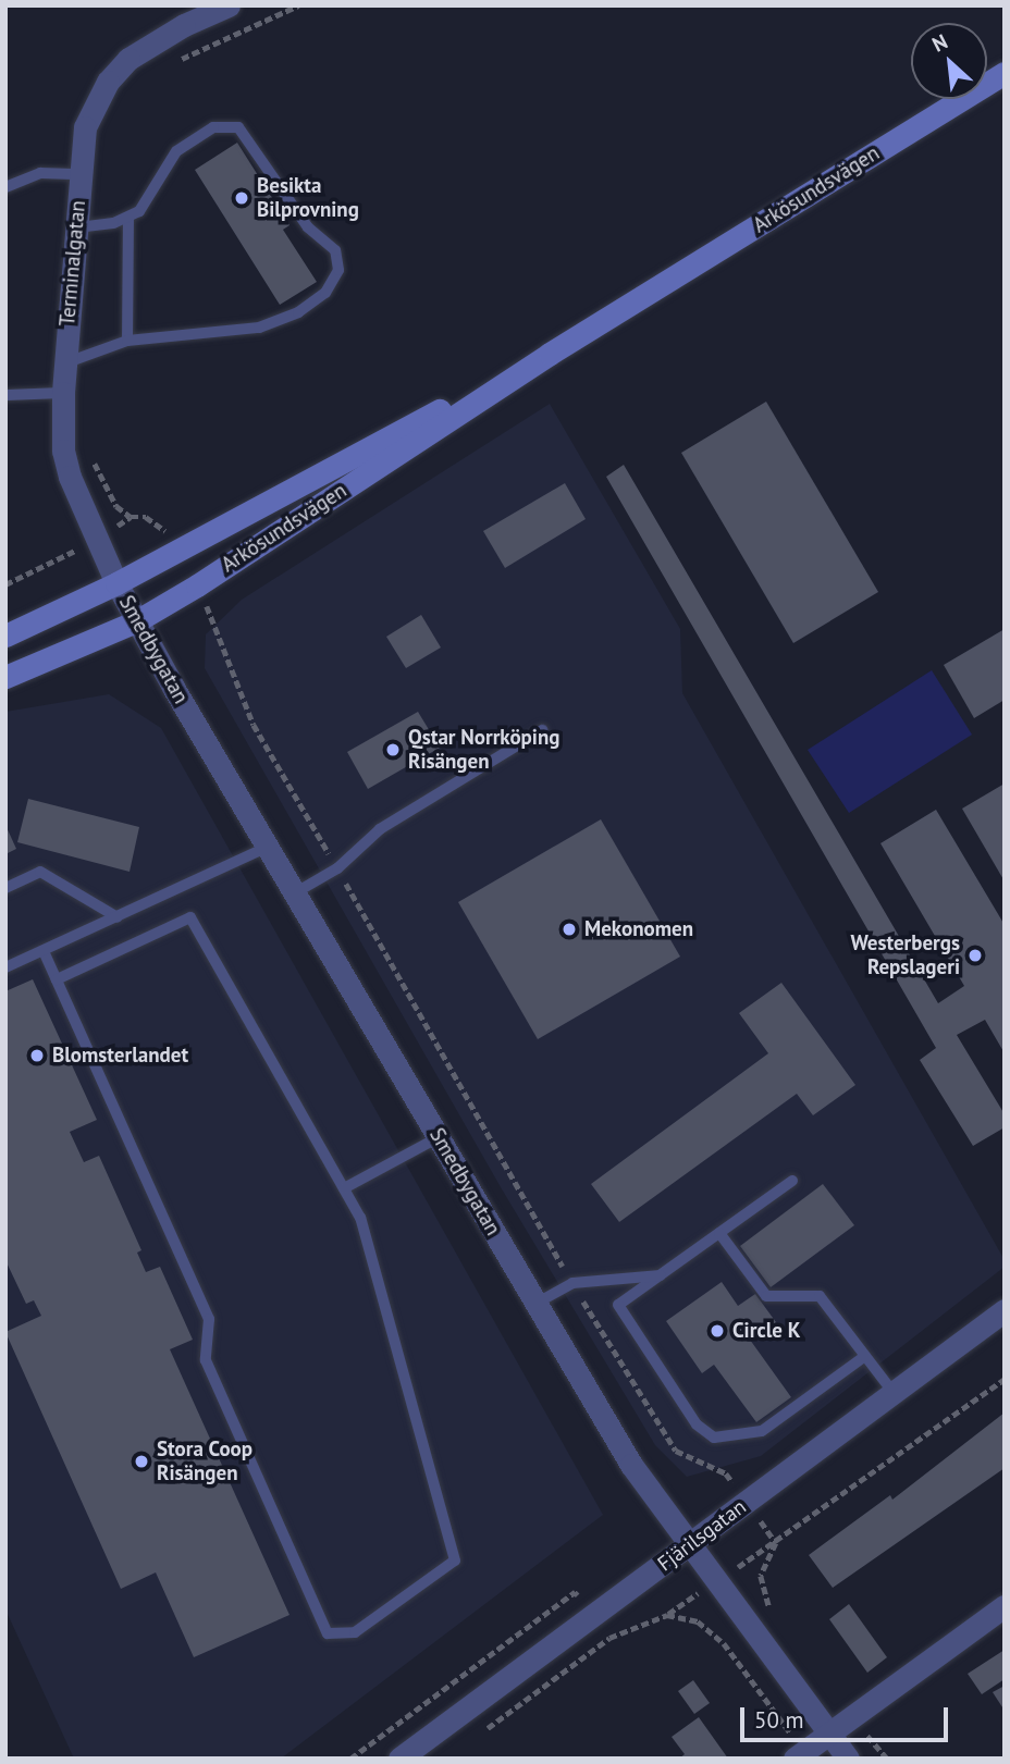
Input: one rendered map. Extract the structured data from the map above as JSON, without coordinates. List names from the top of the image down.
{
  "streets": {
    "main road": ["Arkösundsvägen"],
    "street": ["Terminalgatan", "Smedbygatan", "Fjärilsgatan"]
  },
  "crossings": [
    ["Arkösundsvägen", "Terminalgatan"],
    ["Arkösundsvägen", "Smedbygatan"],
    ["Terminalgatan", "Smedbygatan"],
    ["Smedbygatan", "Fjärilsgatan"]
  ],
  "places": [
    "Besikta Bilprovning",
    "Qstar Norrköping Risängen",
    "Mekonomen",
    "Westerbergs Repslageri",
    "Blomsterlandet",
    "Circle K",
    "Stora Coop Risängen"
  ],
  "scale_bar": "50 m",
  "north": "top left"
}
